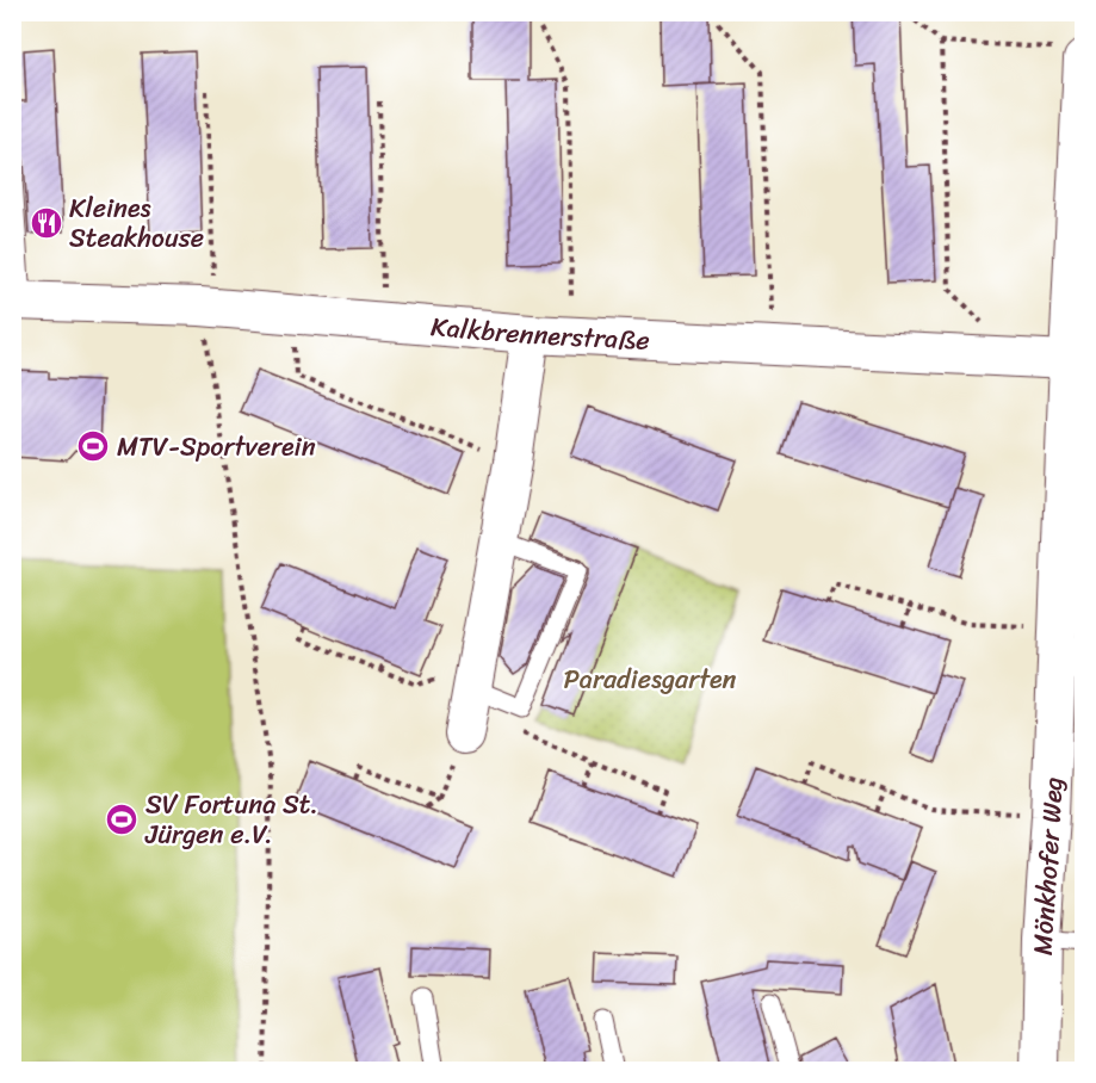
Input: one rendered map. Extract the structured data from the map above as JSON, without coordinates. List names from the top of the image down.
{
  "streets": {
    "street": ["Kalkbrennerstraße", "Mönkhofer Weg"]
  },
  "crossings": [
    ["Kalkbrennerstraße", "Mönkhofer Weg"]
  ],
  "parks": ["Paradiesgarten"],
  "places": {
    "restaurant": ["Kleines Steakhouse"],
    "sports": ["MTV-Sportverein", "SV Fortuna St. Jürgen e.V."]
  }
}
